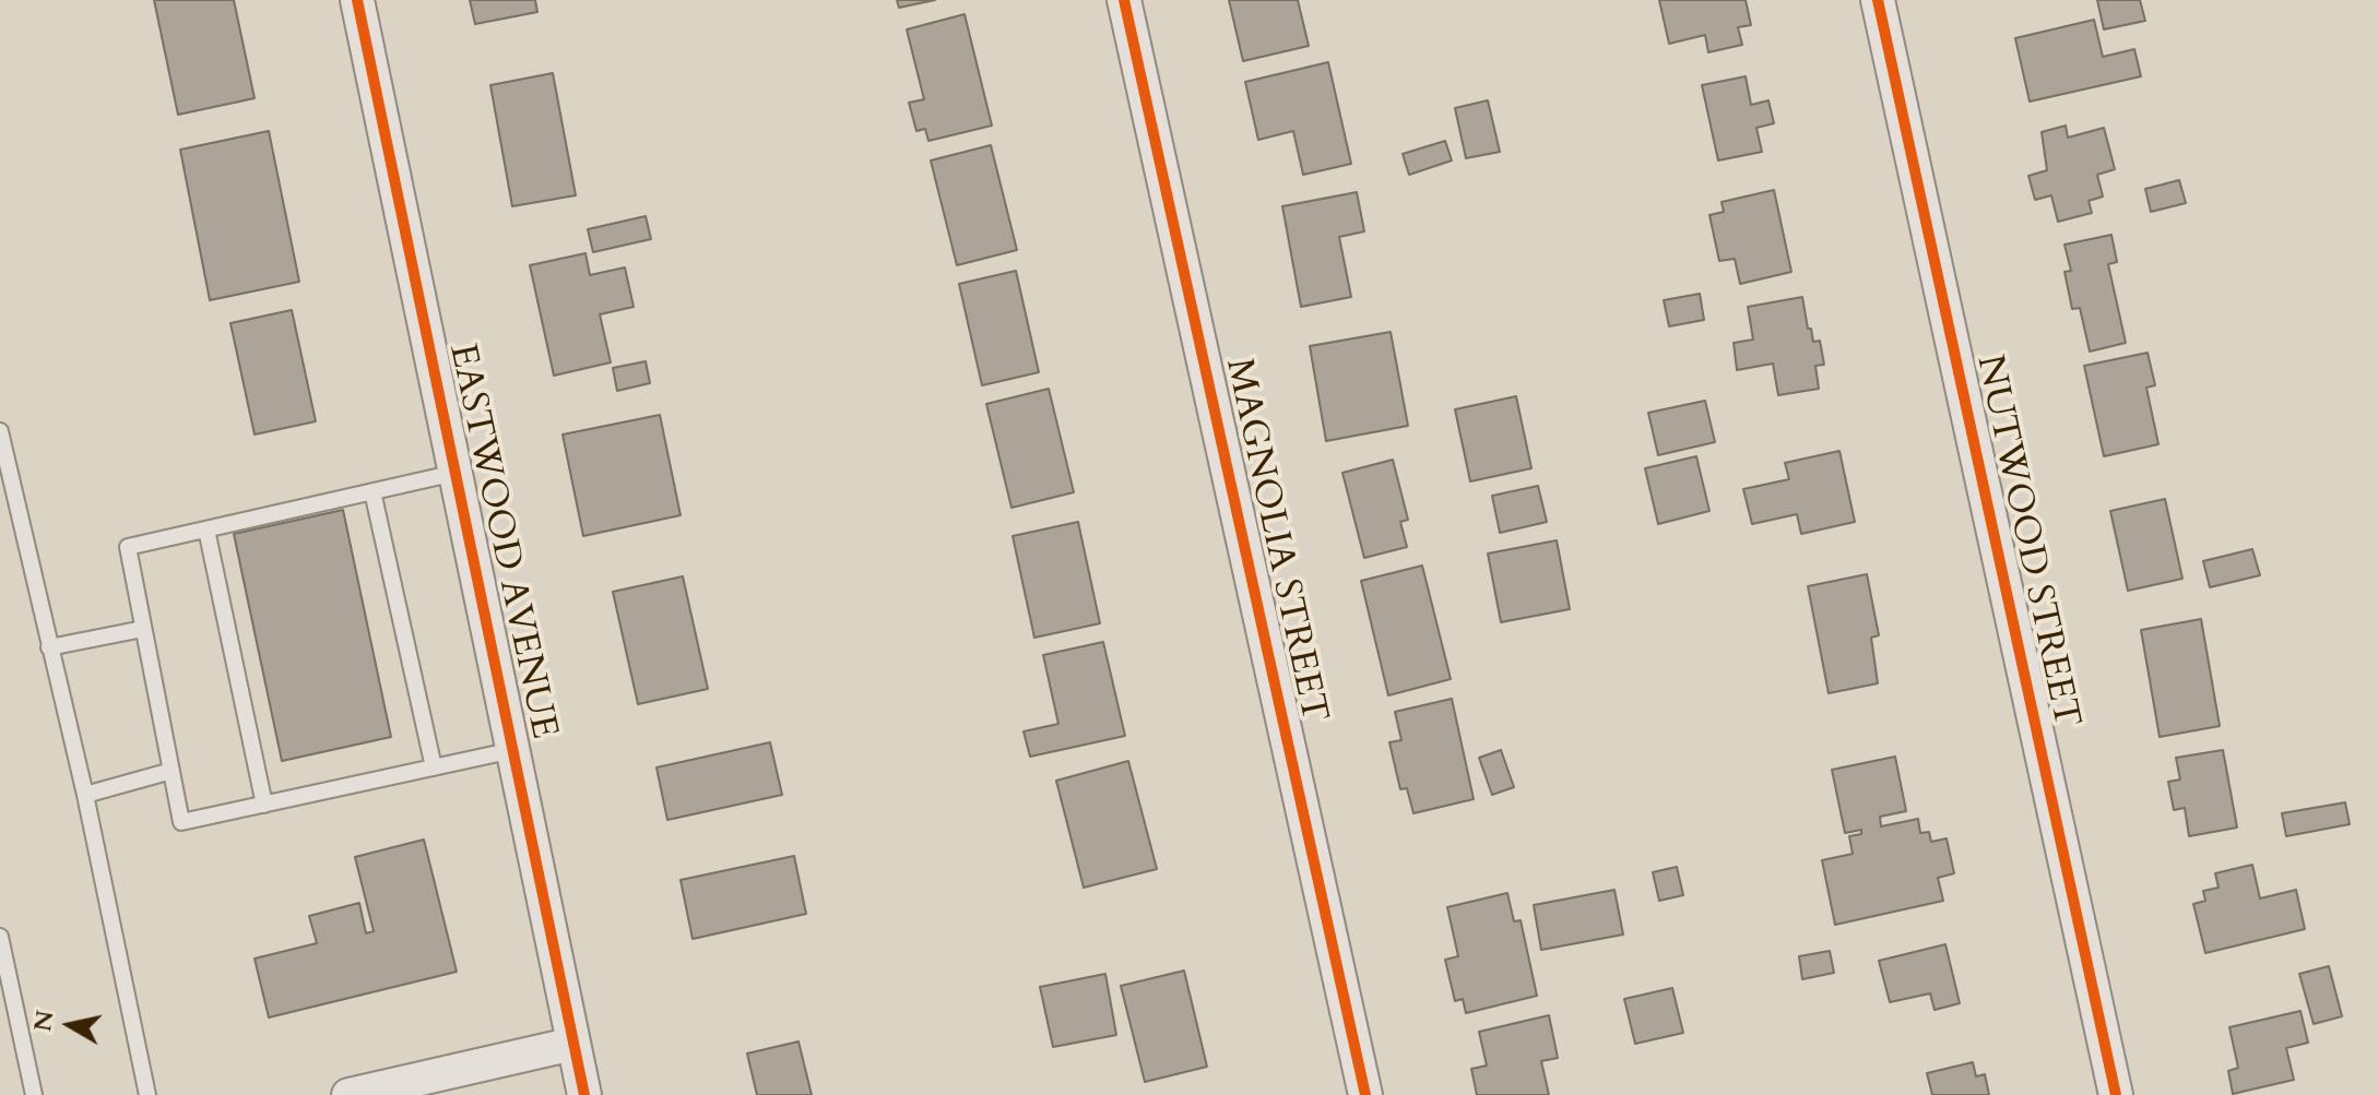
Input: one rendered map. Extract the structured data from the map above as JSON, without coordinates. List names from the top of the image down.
{
  "streets": {
    "street": ["MAGNOLIA STREET", "EASTWOOD AVENUE", "NUTWOOD STREET"]
  },
  "north": "left"
}
